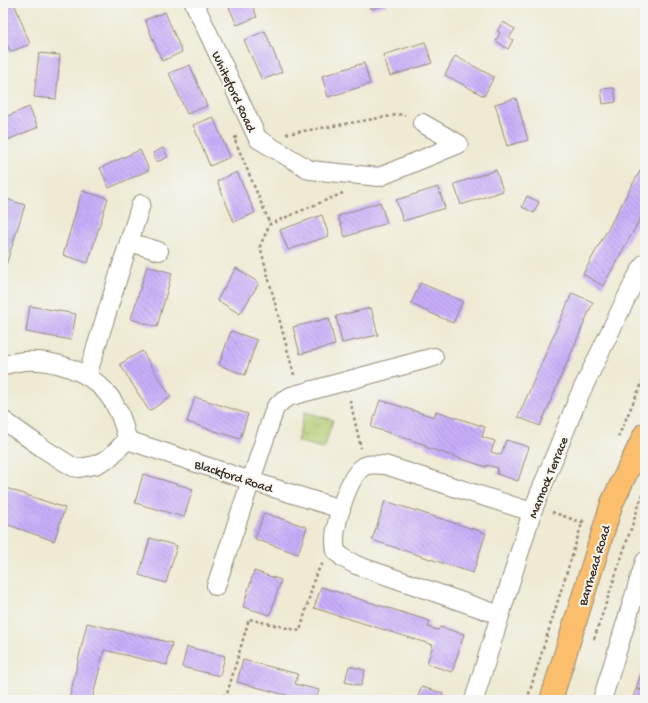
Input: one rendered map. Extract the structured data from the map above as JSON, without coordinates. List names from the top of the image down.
{
  "streets": {
    "main road": ["Barrhead Road"],
    "street": ["Whiteford Road", "Blackford Road", "Marnock Terrace"]
  }
}
